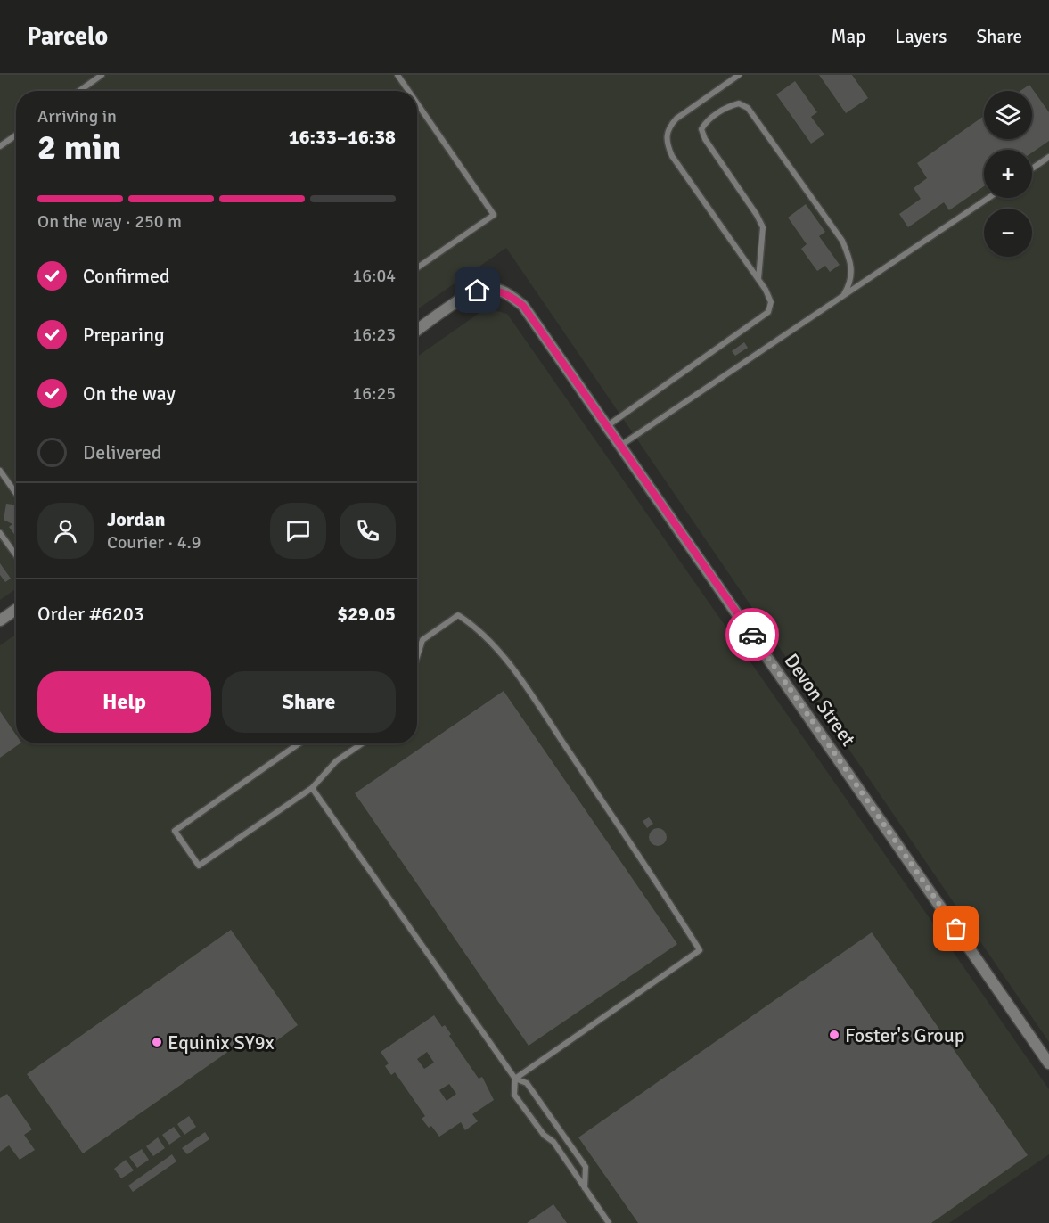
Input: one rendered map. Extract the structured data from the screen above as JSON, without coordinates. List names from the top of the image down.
{
  "streets": {
    "street": ["Devon Street"]
  },
  "places": ["Foster's Group", "Equinix SY9x"],
  "page": {
    "header": "Parcelo",
    "nav": ["Map", "Layers", "Share"],
    "map_buttons": ["+", "−"],
    "heading": ["2 min", "Arriving in", "16:33–16:38"],
    "panel": [
      "Jordan",
      "Courier · 4.9",
      "Order #6203",
      "$29.05"
    ],
    "bar": "On the way · 250 m",
    "list": [
      ["Confirmed", "16:04"],
      ["Preparing", "16:23"],
      ["On the way", "16:25"],
      "Delivered"
    ],
    "buttons": ["Help", "Share"]
  }
}
